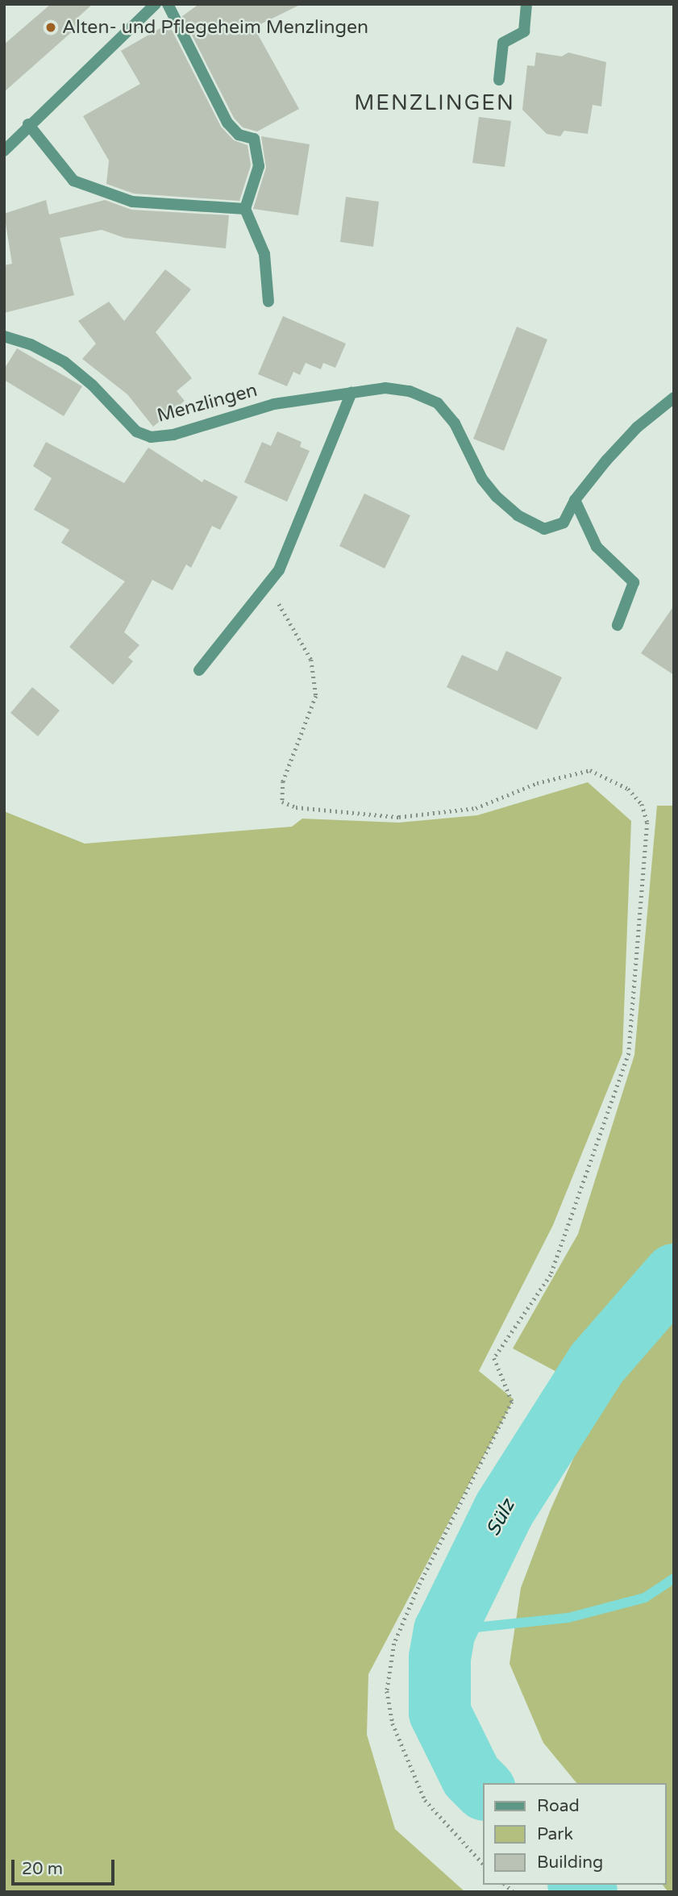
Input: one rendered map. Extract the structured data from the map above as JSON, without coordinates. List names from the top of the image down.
{
  "streets": {
    "street": ["Menzlingen"]
  },
  "districts": ["MENZLINGEN"],
  "water": ["Sülz"],
  "places": ["Alten- und Pflegeheim Menzlingen"],
  "legend": ["Road", "Park", "Building"],
  "scale_bar": "20 m"
}
